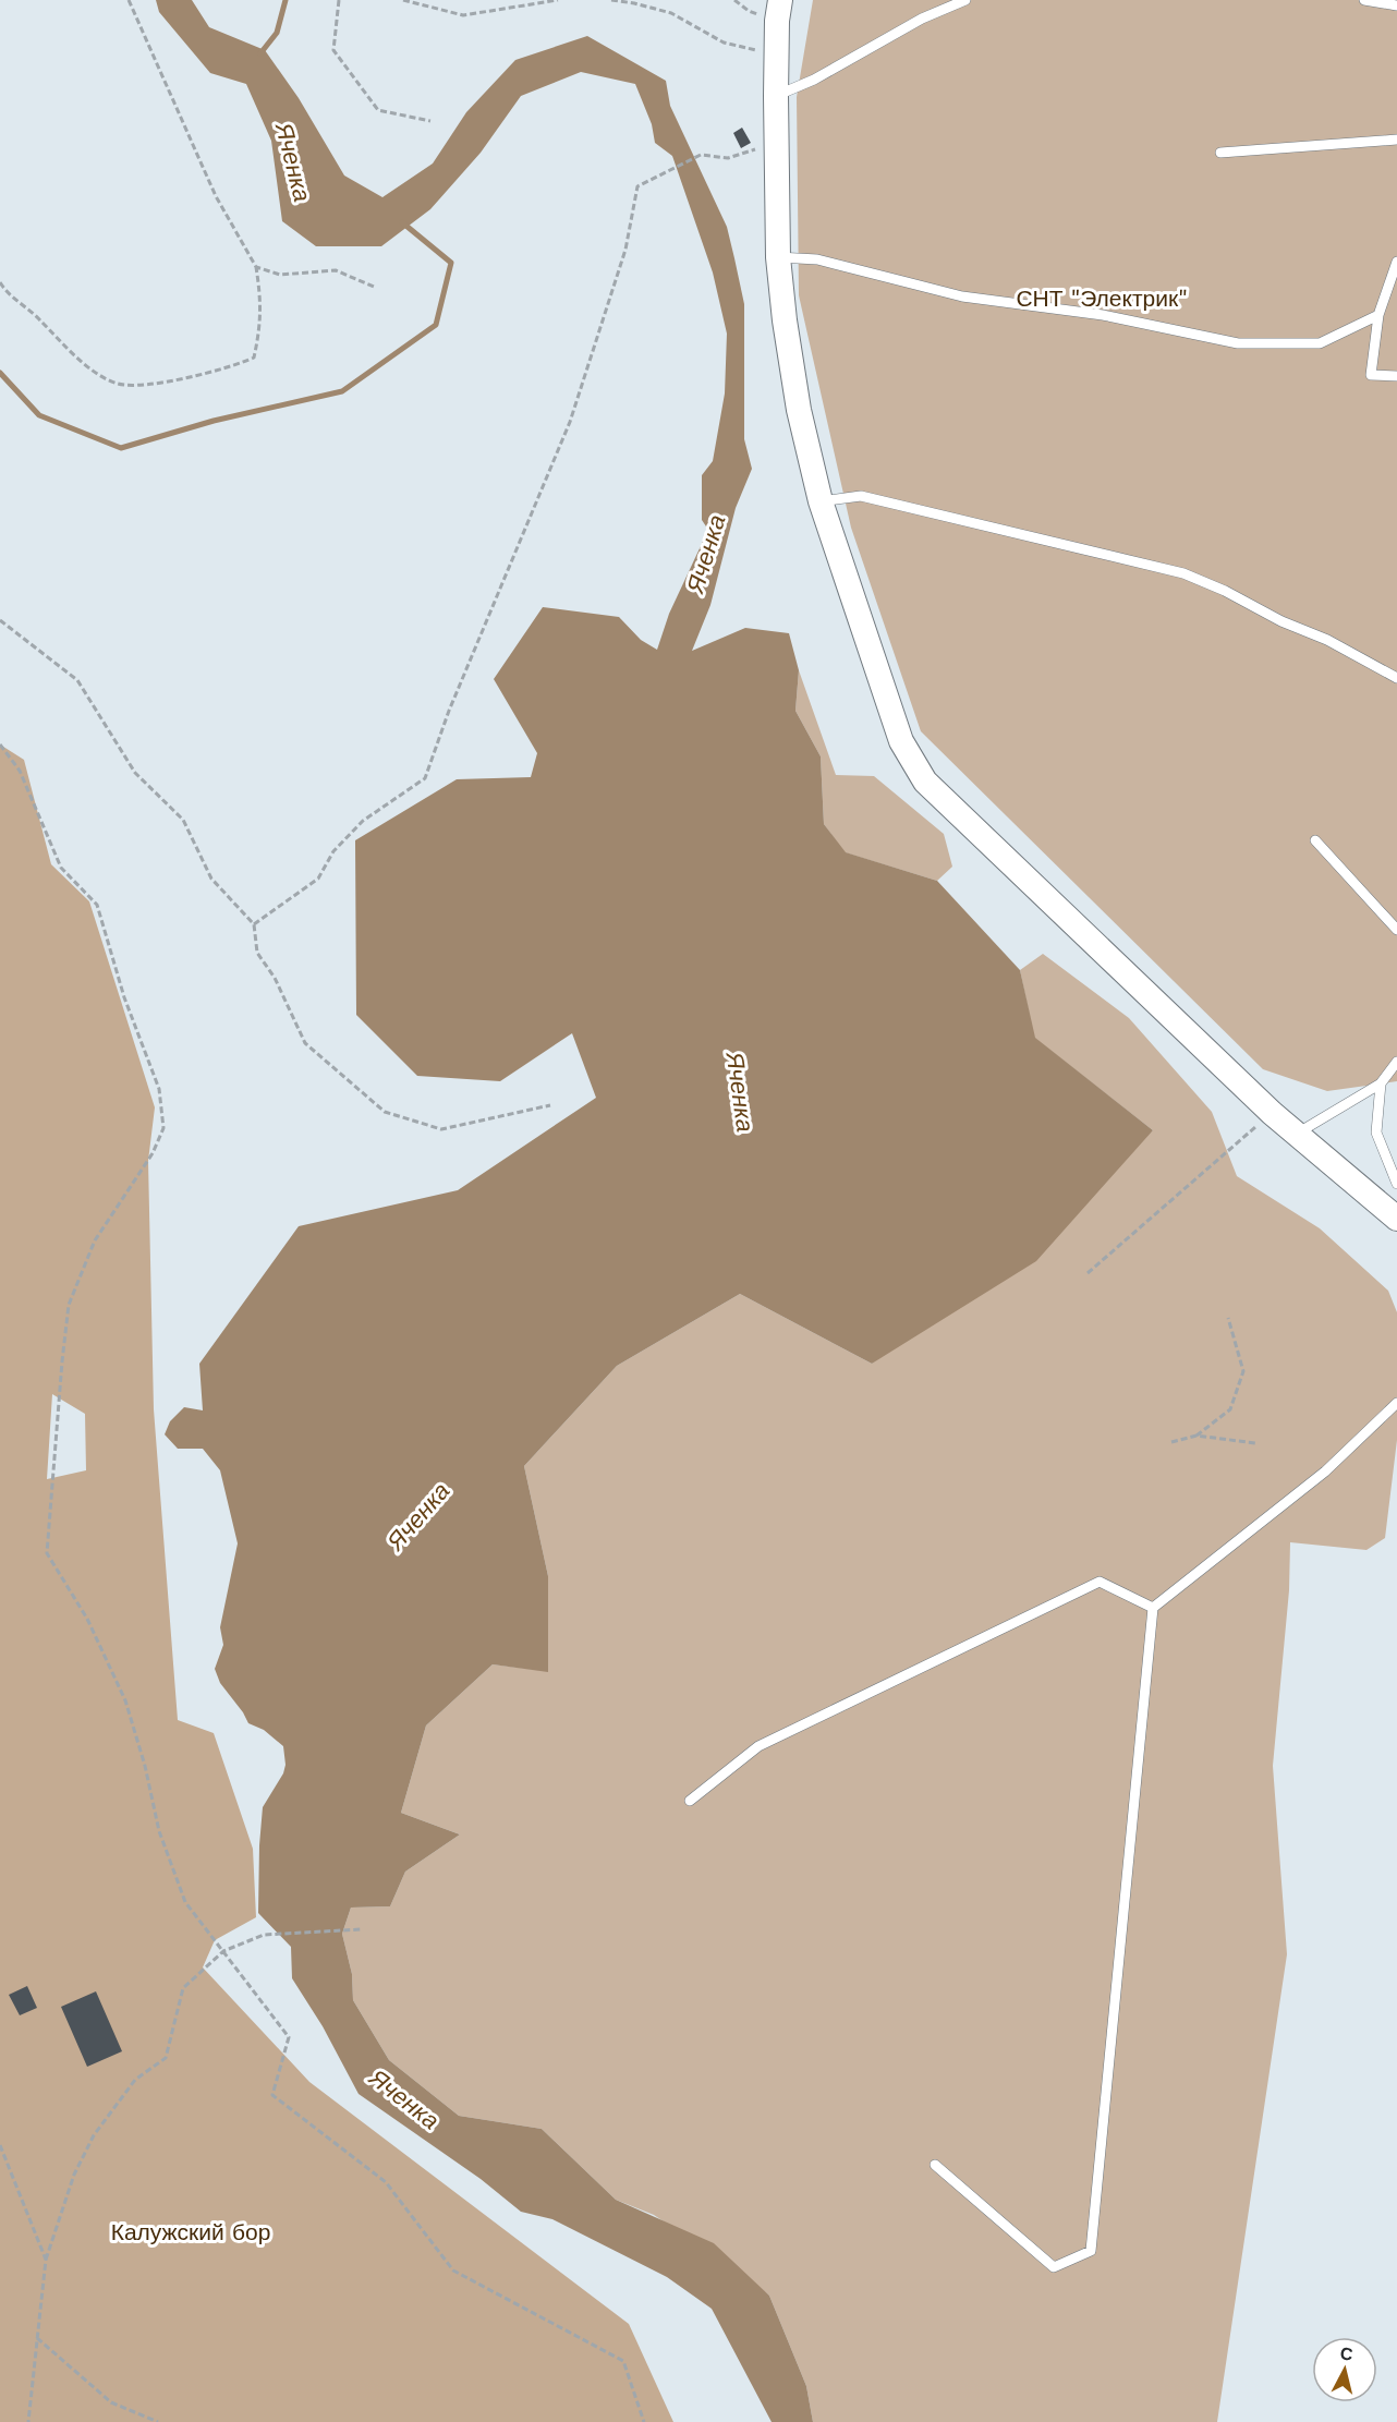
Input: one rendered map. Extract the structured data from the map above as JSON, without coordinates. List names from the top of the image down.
{
  "water": ["Яченка"],
  "parks": ["СНТ \"Электрик\"", "Калужский бор"],
  "north": "top"
}
